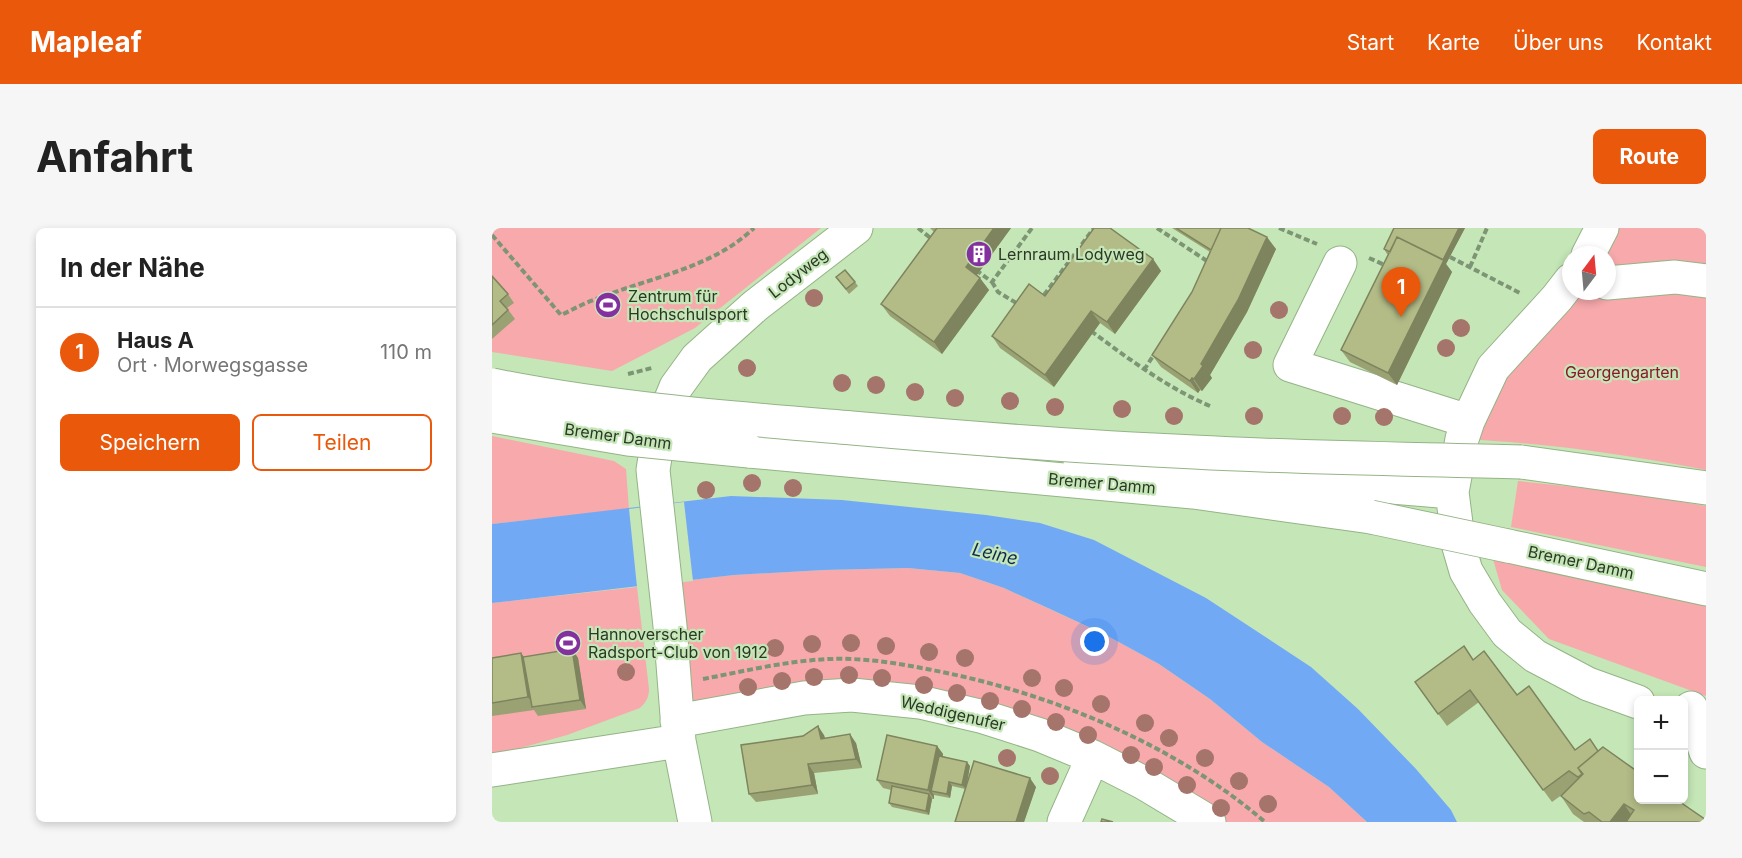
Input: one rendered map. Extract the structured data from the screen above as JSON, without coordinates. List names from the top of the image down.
{
  "streets": {
    "main road": ["Lodyweg", "Bremer Damm", "Weddigenufer"]
  },
  "crossings": [
    ["Lodyweg", "Weddigenufer"]
  ],
  "water": ["Leine"],
  "parks": ["Georgengarten"],
  "places": {
    "building": ["Lernraum Lodyweg"],
    "sports": ["Zentrum für Hochschulsport", "Hannoverscher Radsport-Club von 1912"]
  },
  "north": "top",
  "page": {
    "header": "Mapleaf",
    "nav": [
      "Start",
      "Karte",
      "Über uns",
      "Kontakt"
    ],
    "buttons": [
      "Route",
      ["Speichern", "Teilen"]
    ],
    "title": "Anfahrt",
    "heading": "In der Nähe",
    "pins": "1",
    "list": [
      {
        "mark": "1",
        "name": "Haus A",
        "note": "Ort · Morwegsgasse",
        "value": "110 m"
      }
    ],
    "map_buttons": ["+", "−"]
  }
}
